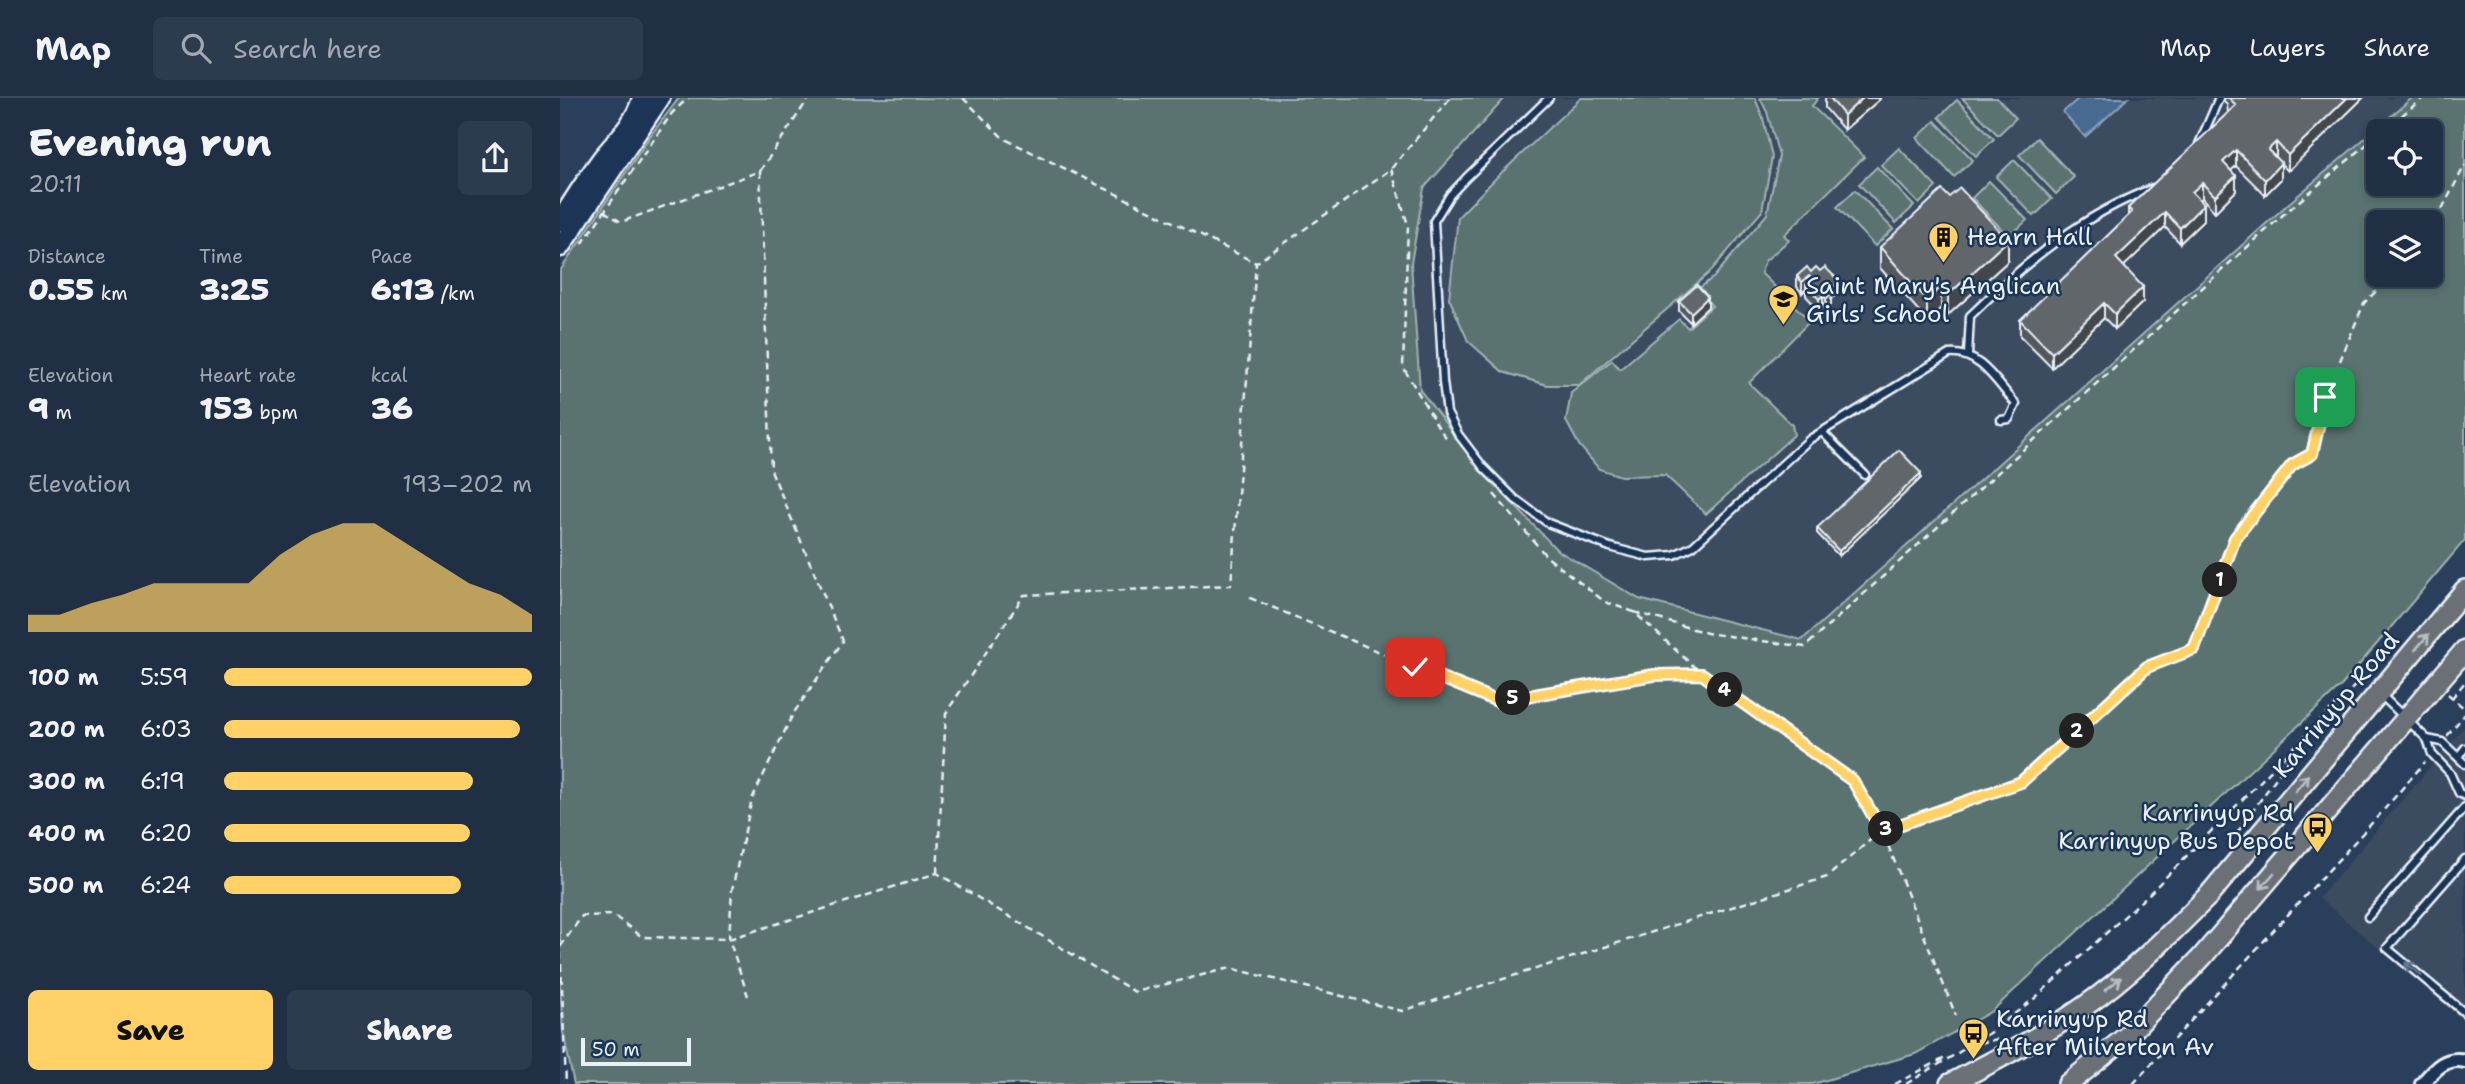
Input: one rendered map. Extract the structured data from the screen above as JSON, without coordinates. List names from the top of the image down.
{
  "streets": {
    "highway": ["Karrinyup Road"]
  },
  "places": {
    "building": ["Hearn Hall"],
    "school or university": ["Saint Mary's Anglican Girls' School"],
    "bus stop": ["Karrinyup Rd Karrinyup Bus Depot", "Karrinyup Rd After Milverton Av"]
  },
  "scale_bar": "50 m",
  "page": {
    "header": "Map",
    "search": "Search here",
    "nav": ["Map", "Layers", "Share"],
    "heading": ["Evening run", "20:11"],
    "stats": [
      ["Distance", "0.55 km"],
      ["Time", "3:25"],
      ["Pace", "6:13 /km"],
      ["Elevation", "9 m"],
      ["Heart rate", "153 bpm"],
      ["kcal", "36"]
    ],
    "chart": ["Elevation", "193–202 m"],
    "pins": [
      "1",
      "4",
      "5",
      "2",
      "3"
    ],
    "list": [
      {
        "name": "100 m",
        "note": "5:59"
      },
      {
        "name": "200 m",
        "note": "6:03"
      },
      {
        "name": "300 m",
        "note": "6:19"
      },
      {
        "name": "400 m",
        "note": "6:20"
      },
      {
        "name": "500 m",
        "note": "6:24"
      }
    ],
    "buttons": ["Save", "Share"],
    "scale": "50 m"
  }
}
